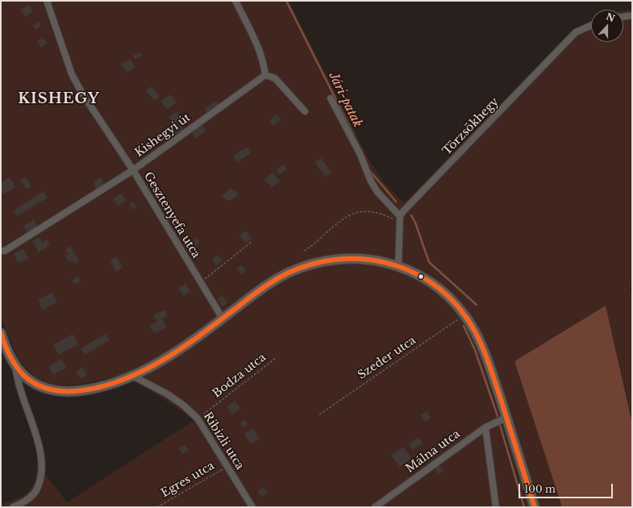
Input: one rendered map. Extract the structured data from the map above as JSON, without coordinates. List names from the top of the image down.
{
  "streets": {
    "street": [
      "Törzsökhegy",
      "Kishegyi út",
      "Gesztenyefa utca",
      "Ribizli utca",
      "Málna utca"
    ],
    "path": ["Szeder utca", "Bodza utca", "Egres utca"]
  },
  "crossings": [
    ["Kishegyi út", "Gesztenyefa utca"],
    ["Bodza utca", "Ribizli utca"],
    ["Ribizli utca", "Egres utca"]
  ],
  "districts": ["KISHEGY"],
  "water": ["Jári-patak"],
  "scale_bar": "100 m",
  "north": "top"
}
